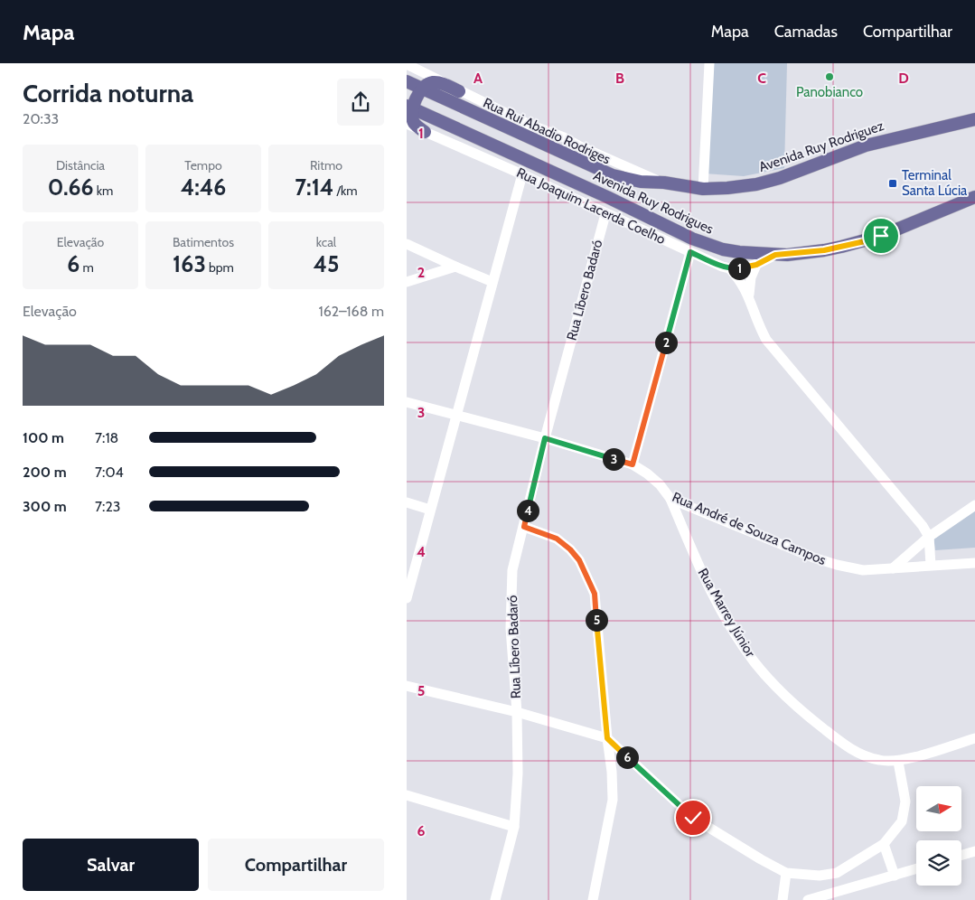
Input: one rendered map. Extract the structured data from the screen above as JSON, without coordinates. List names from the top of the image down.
{
  "streets": {
    "main road": ["Avenida Ruy Rodriguez", "Avenida Ruy Rodrigues"],
    "street": [
      "Rua Rui Abadio Rodriges",
      "Rua Joaquim Lacerda Coelho",
      "Rua Líbero Badaró",
      "Rua André de Souza Campos",
      "Rua Marrey Júnior"
    ]
  },
  "crossings": [
    ["Rua Rui Abadio Rodriges", "Avenida Ruy Rodrigues"],
    ["Avenida Ruy Rodriguez", "Avenida Ruy Rodrigues"],
    ["Rua Joaquim Lacerda Coelho", "Rua Líbero Badaró"],
    ["Rua Líbero Badaró", "Rua André de Souza Campos"],
    ["Rua André de Souza Campos", "Rua Marrey Júnior"]
  ],
  "places": {
    "other": ["Panobianco"],
    "transit": ["Terminal Santa Lúcia"]
  },
  "north": "right",
  "page": {
    "header": "Mapa",
    "nav": ["Mapa", "Camadas", "Compartilhar"],
    "heading": ["Corrida noturna", "20:33"],
    "stats": [
      ["Distância", "0.66 km"],
      ["Tempo", "4:46"],
      ["Ritmo", "7:14 /km"],
      ["Elevação", "6 m"],
      ["Batimentos", "163 bpm"],
      ["kcal", "45"]
    ],
    "pins": [
      "1",
      "2",
      "3",
      "4",
      "5",
      "6"
    ],
    "chart": ["Elevação", "162–168 m"],
    "list": [
      {
        "name": "100 m",
        "note": "7:18"
      },
      {
        "name": "200 m",
        "note": "7:04"
      },
      {
        "name": "300 m",
        "note": "7:23"
      }
    ],
    "buttons": ["Salvar", "Compartilhar"]
  },
  "grid": {
    "columns": [
      "A",
      "B",
      "C",
      "D"
    ],
    "rows": [
      "1",
      "2",
      "3",
      "4",
      "5",
      "6"
    ]
  }
}
